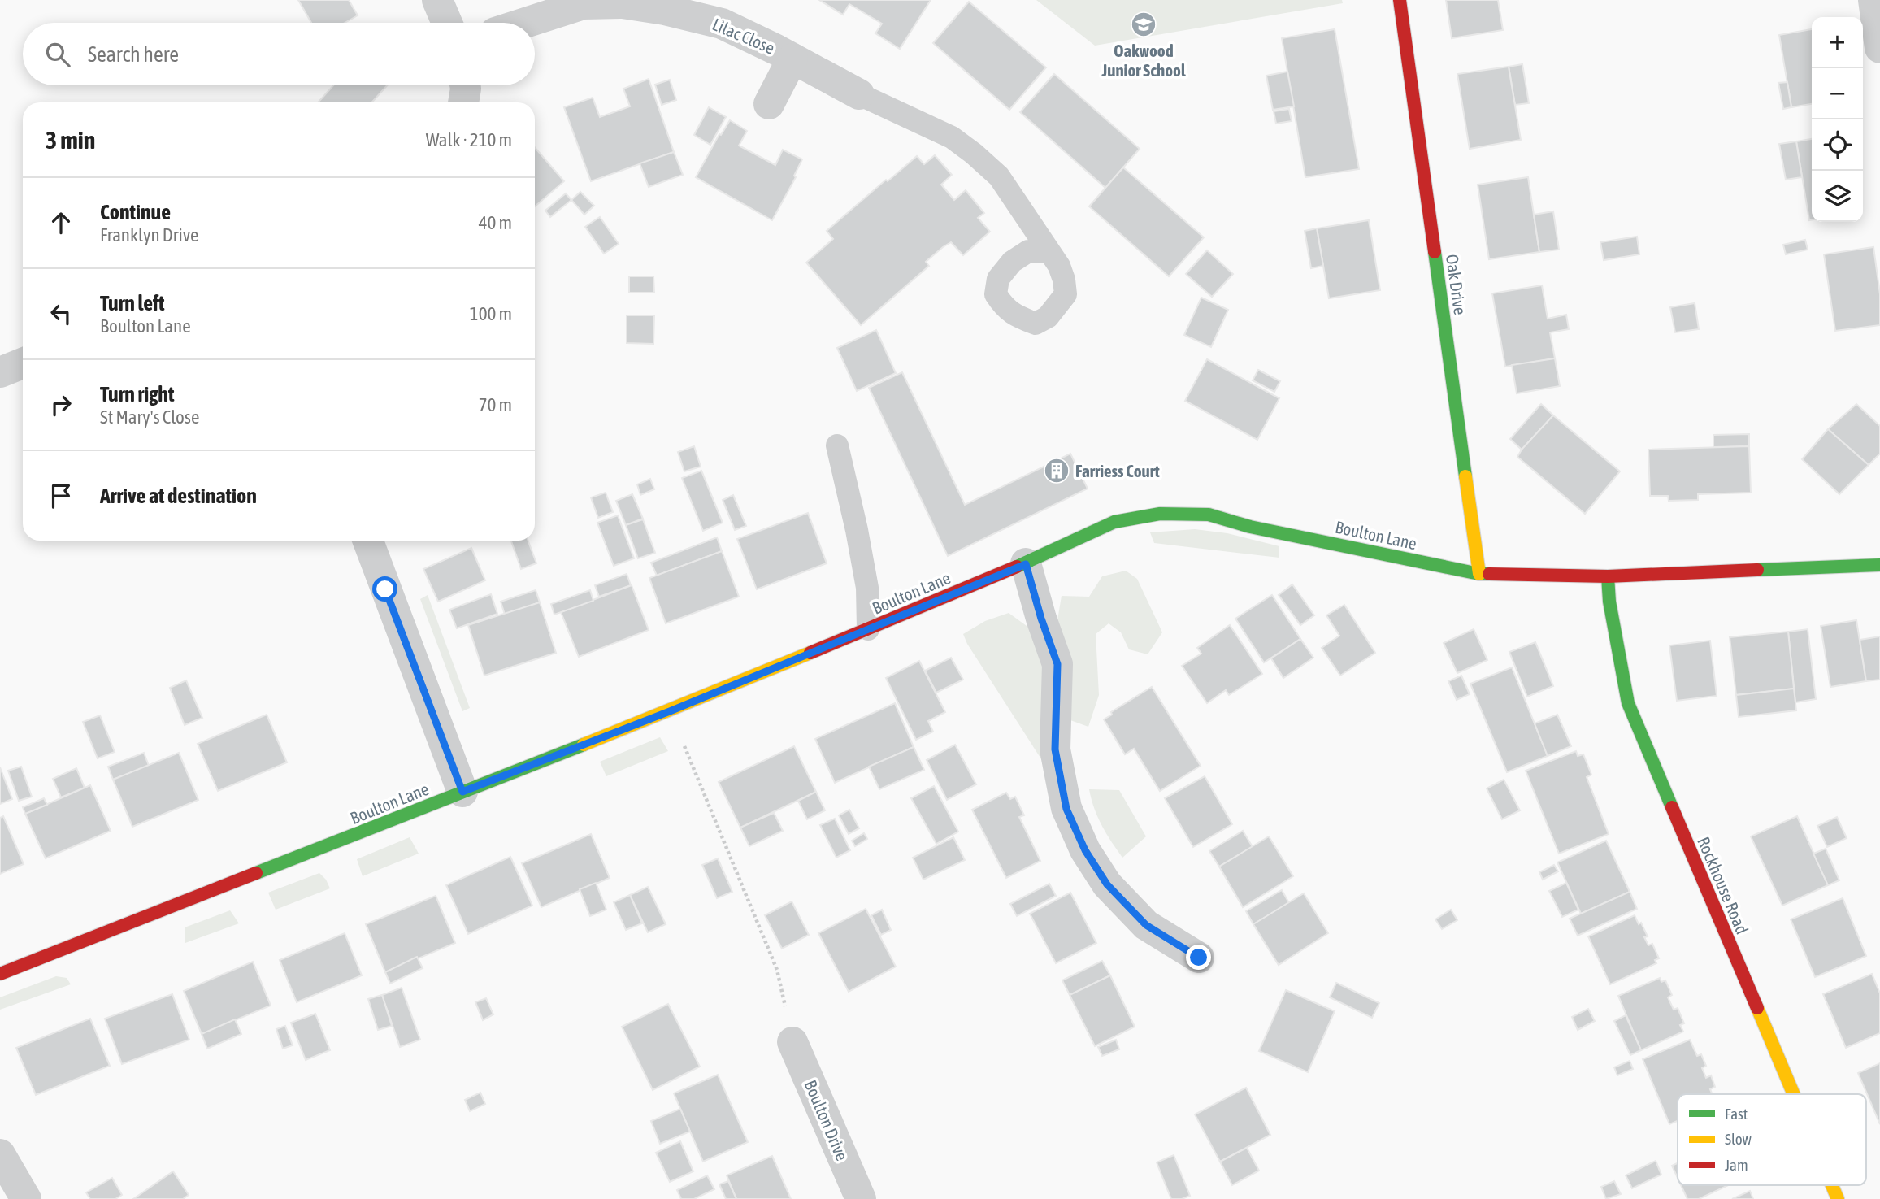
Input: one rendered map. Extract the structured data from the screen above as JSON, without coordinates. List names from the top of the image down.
{
  "streets": {
    "street": [
      "Lilac Close",
      "Oak Drive",
      "Boulton Lane",
      "Rockhouse Road",
      "Boulton Drive"
    ]
  },
  "crossings": [
    ["Oak Drive", "Boulton Lane"],
    ["Boulton Lane", "Rockhouse Road"]
  ],
  "places": {
    "school or university": ["Oakwood Junior School"],
    "building": ["Farriess Court"]
  },
  "legend": ["Fast", "Slow", "Jam"],
  "page": {
    "map_buttons": ["+", "−"],
    "search": "Search here",
    "heading": ["3 min", "Walk · 210 m"],
    "list": [
      ["Continue", "Franklyn Drive", "40 m"],
      ["Turn left", "Boulton Lane", "100 m"],
      ["Turn right", "St Mary's Close", "70 m"],
      "Arrive at destination"
    ]
  }
}
